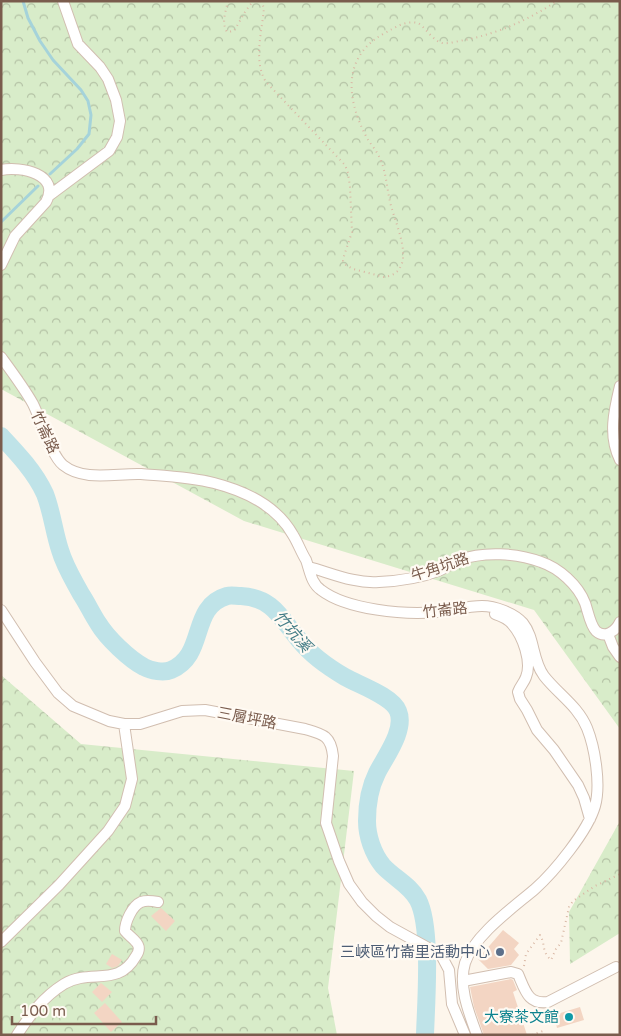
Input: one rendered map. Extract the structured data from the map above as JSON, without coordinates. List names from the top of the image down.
{
  "streets": {
    "street": ["竹崙路", "牛角坑路", "三層坪路"]
  },
  "crossings": [
    ["竹崙路", "牛角坑路"]
  ],
  "water": ["竹坑溪"],
  "places": ["三峽區竹崙里活動中心", "大寮茶文館"],
  "scale_bar": "100 m"
}
